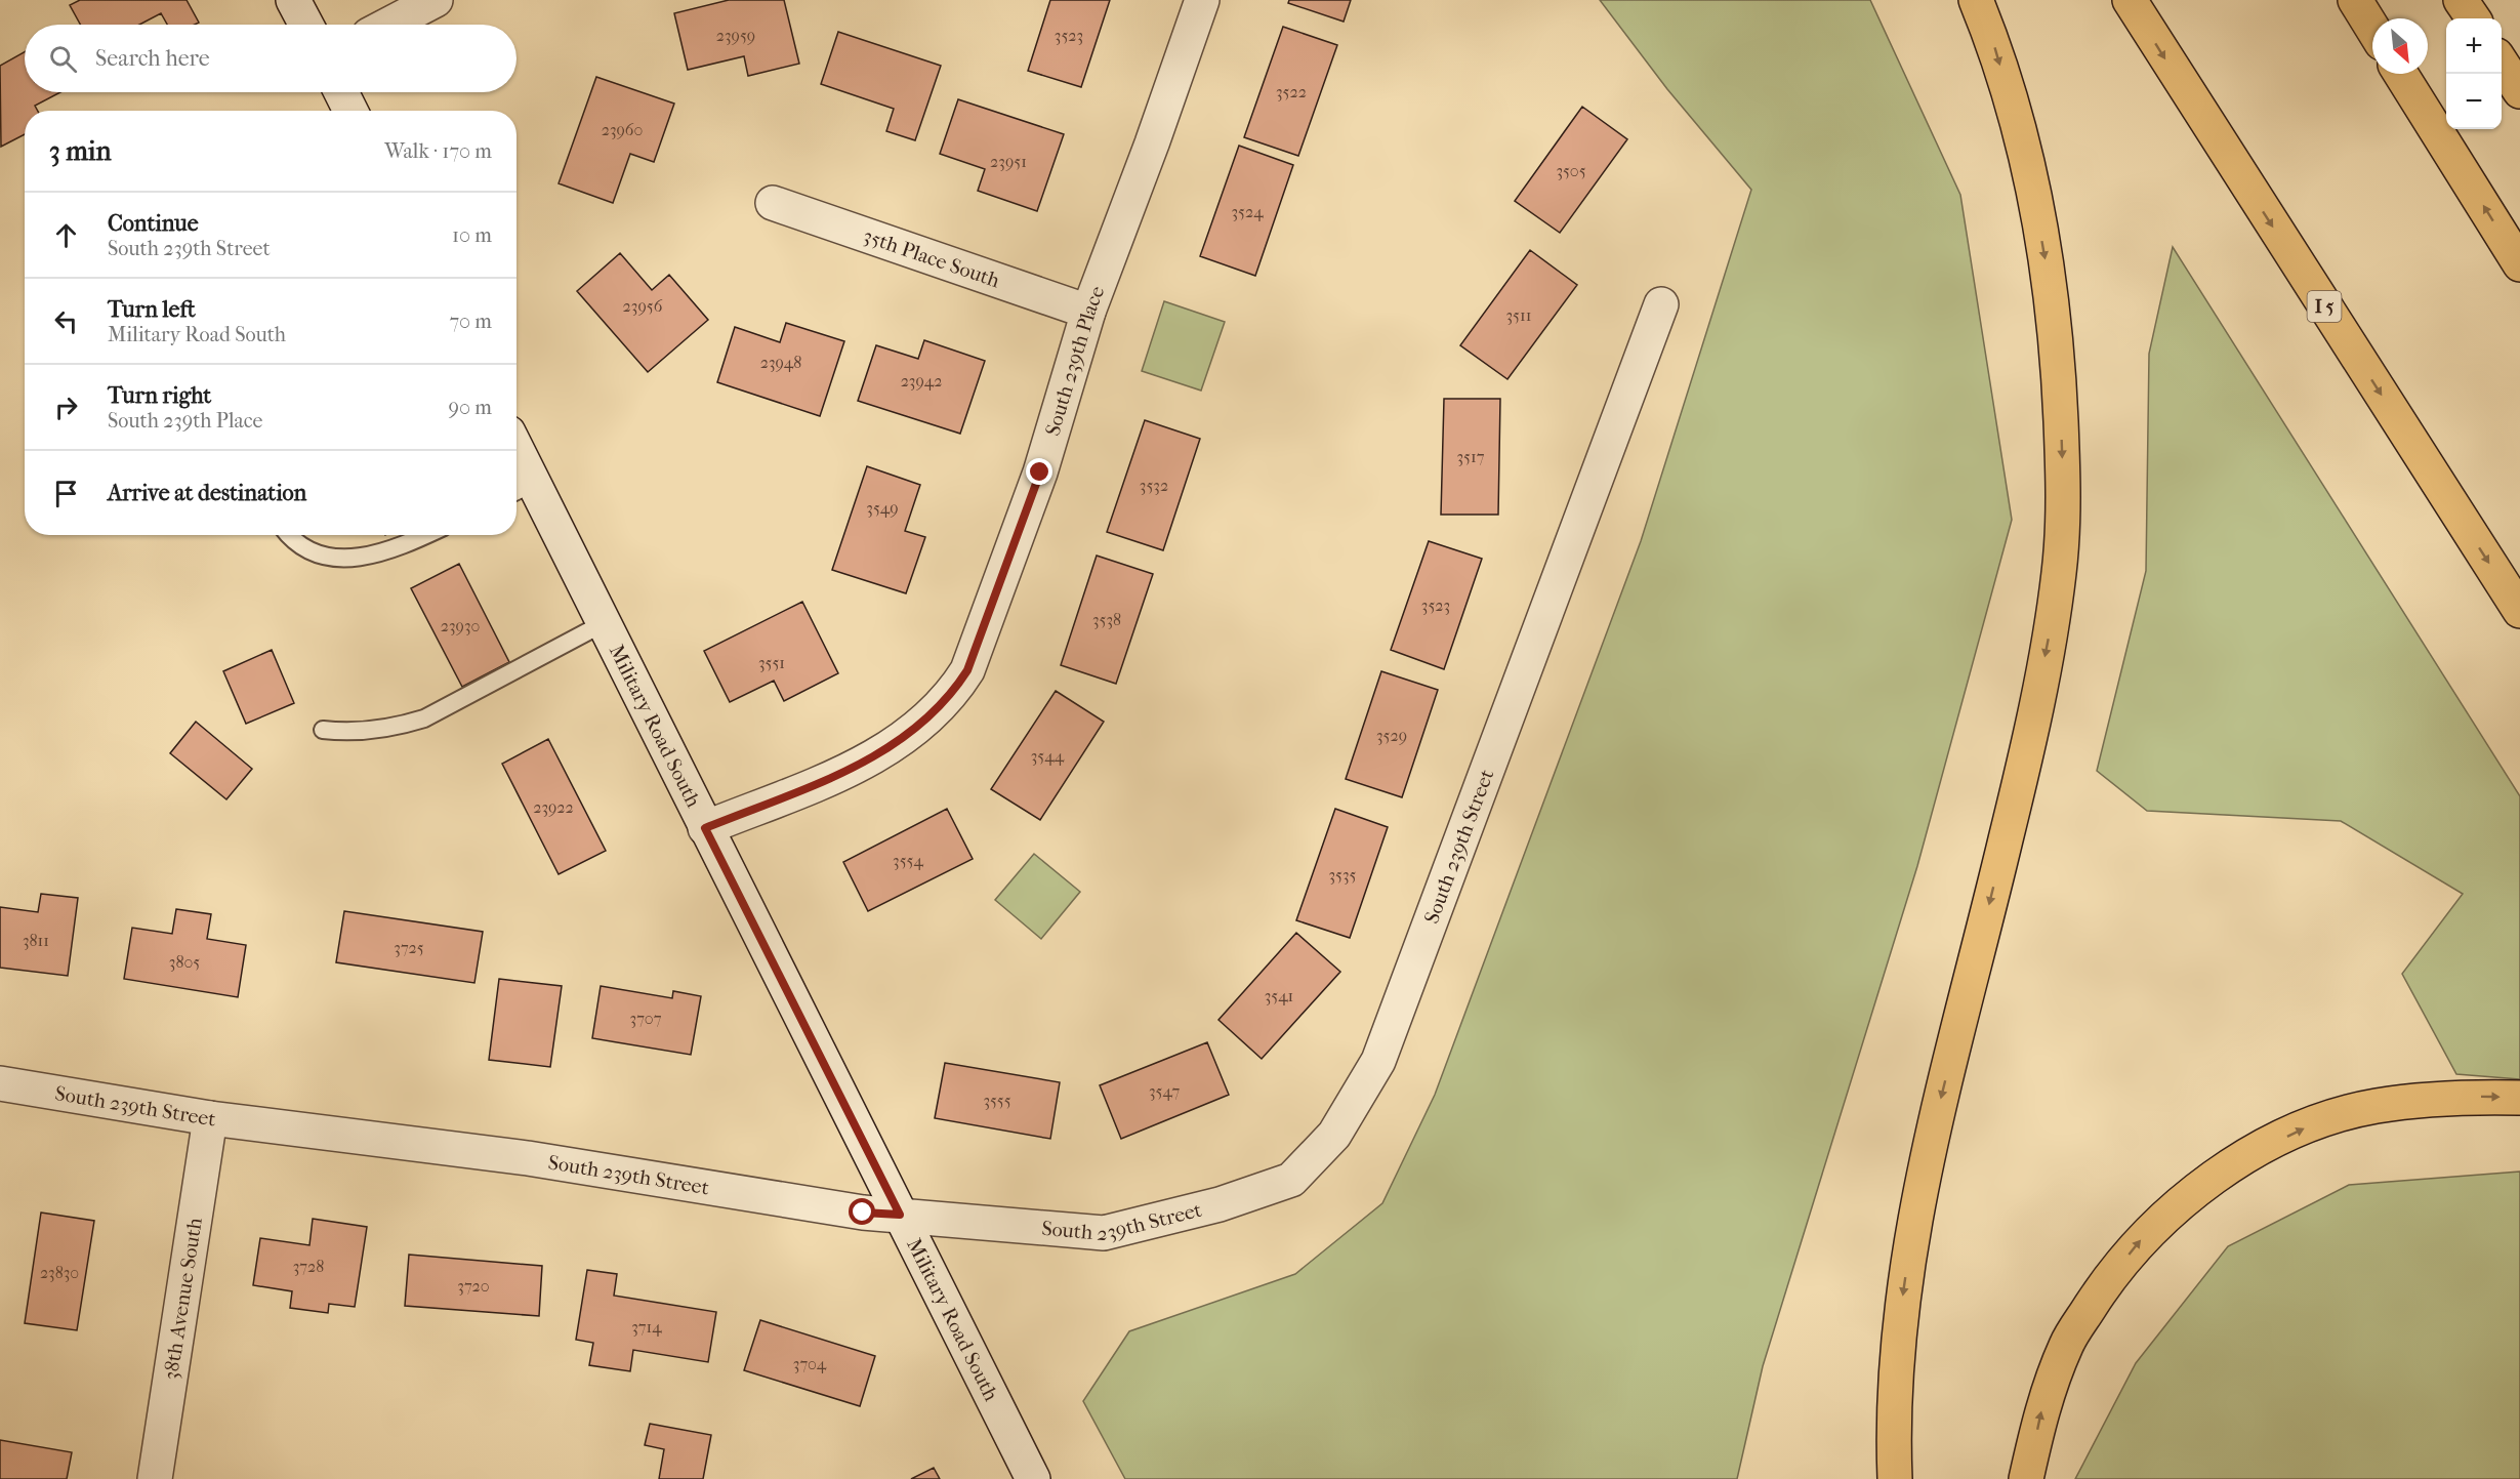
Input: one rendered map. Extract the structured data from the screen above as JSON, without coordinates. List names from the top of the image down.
{
  "streets": {
    "highway": ["I 5"],
    "street": [
      "35th Place South",
      "South 239th Place",
      "Military Road South",
      "South 239th Street",
      "38th Avenue South"
    ]
  },
  "crossings": [
    ["35th Place South", "South 239th Place"],
    ["South 239th Place", "Military Road South"],
    ["Military Road South", "South 239th Street"],
    ["South 239th Street", "38th Avenue South"]
  ],
  "house_numbers": [
    "23959",
    "3523",
    "3522",
    "23960",
    "23951",
    "3505",
    "3524",
    "23956",
    "3511",
    "23948",
    "23942",
    "3517",
    "3532",
    "3549",
    "3523",
    "3538",
    "23930",
    "3551",
    "3529",
    "3544",
    "23922",
    "3554",
    "3535",
    "3811",
    "3725",
    "3805",
    "3541",
    "3707",
    "3547",
    "3555",
    "3728",
    "23830",
    "3720",
    "3714",
    "3704"
  ],
  "north": "bottom right",
  "page": {
    "map_buttons": ["+", "−"],
    "search": "Search here",
    "heading": ["3 min", "Walk · 170 m"],
    "list": [
      ["Continue", "South 239th Street", "10 m"],
      ["Turn left", "Military Road South", "70 m"],
      ["Turn right", "South 239th Place", "90 m"],
      "Arrive at destination"
    ]
  }
}
